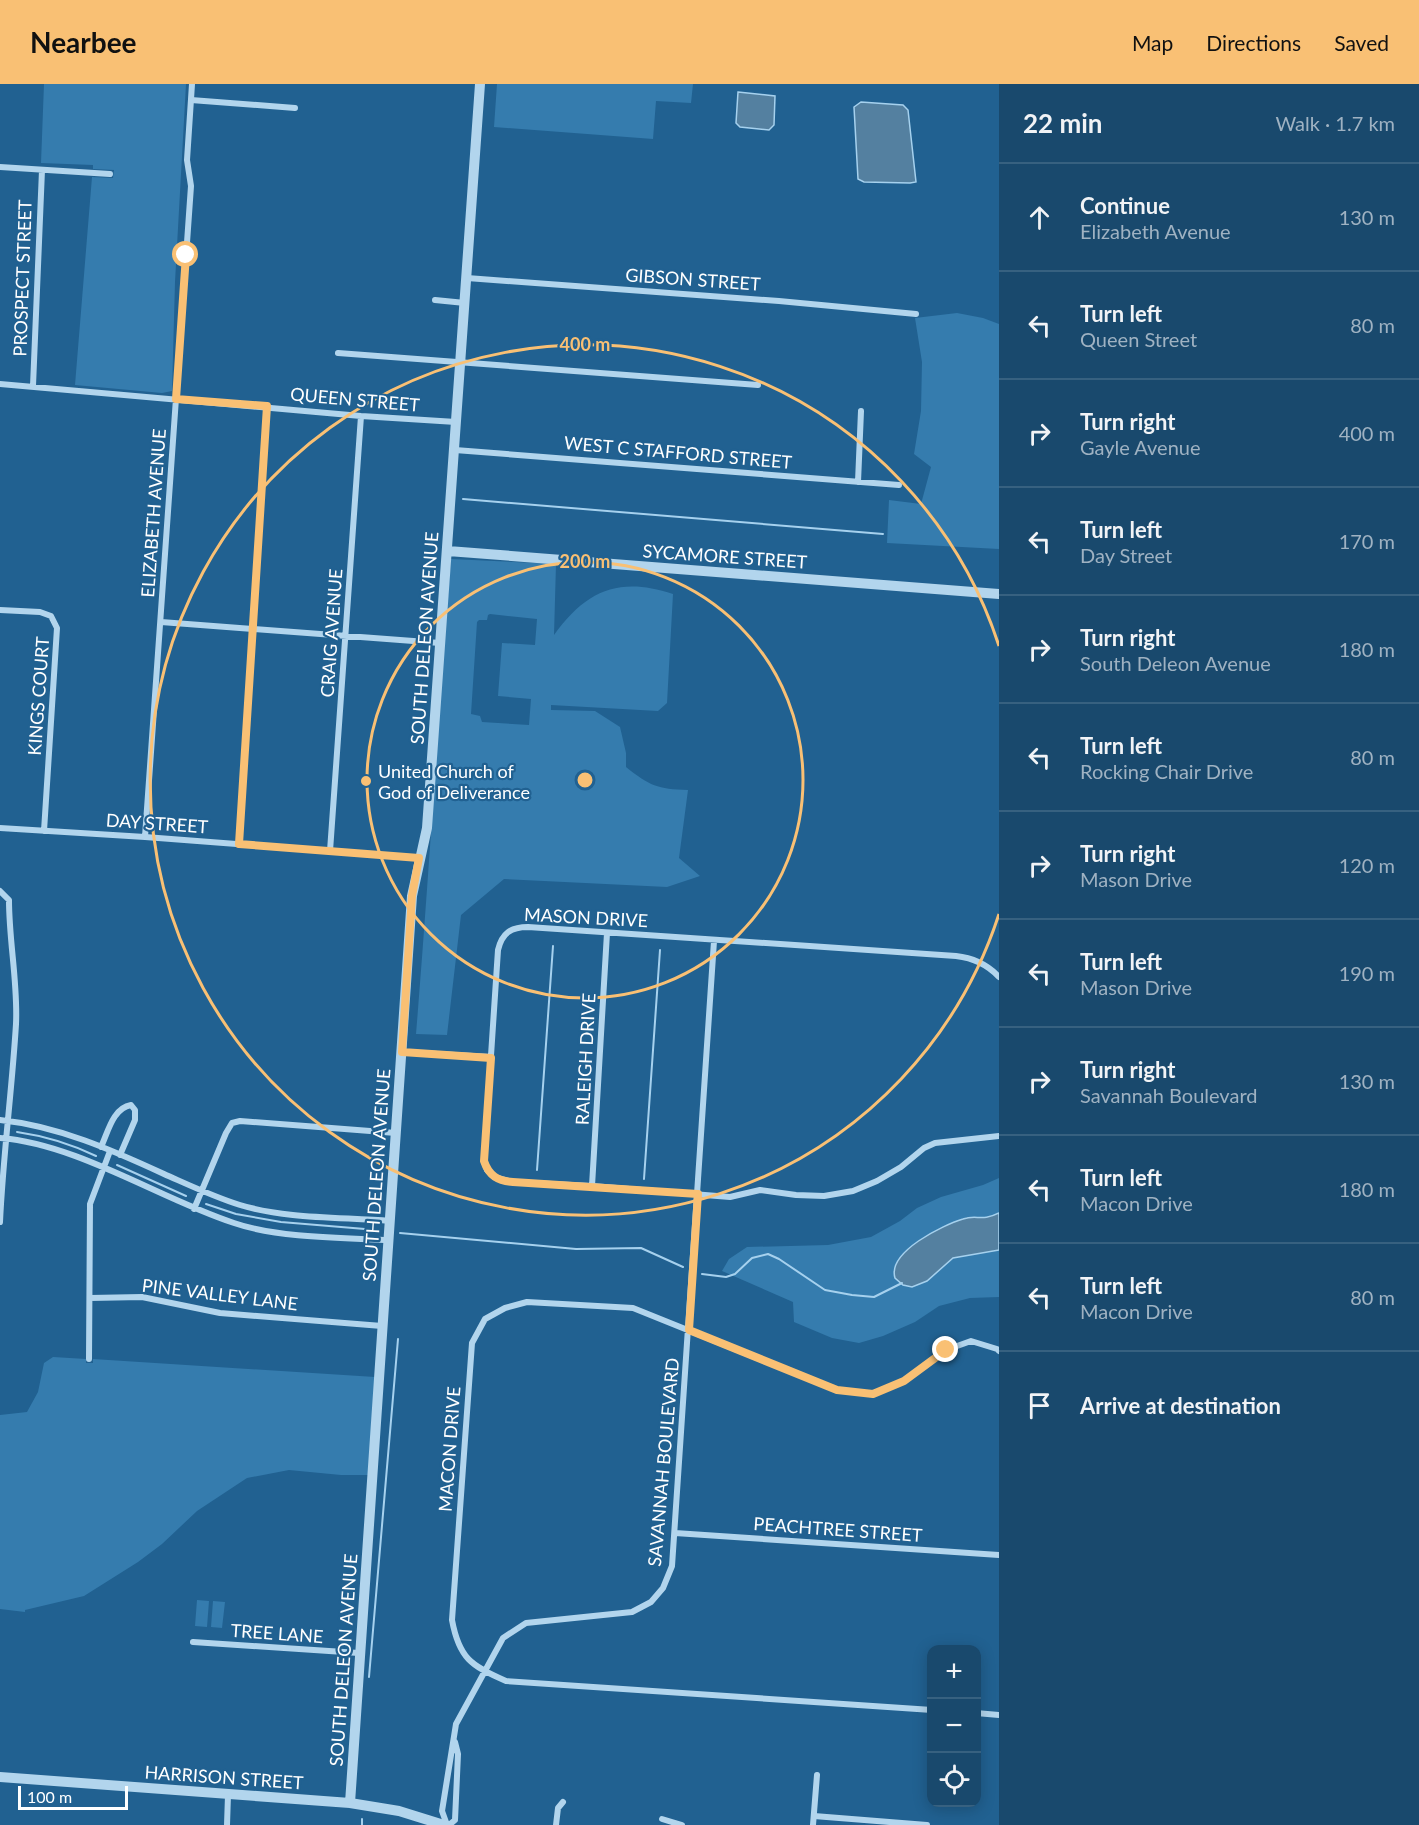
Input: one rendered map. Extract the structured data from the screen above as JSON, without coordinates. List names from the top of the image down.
{
  "streets": {
    "street": [
      "PROSPECT STREET",
      "GIBSON STREET",
      "QUEEN STREET",
      "WEST C STAFFORD STREET",
      "ELIZABETH AVENUE",
      "SYCAMORE STREET",
      "CRAIG AVENUE",
      "SOUTH DELEON AVENUE",
      "KINGS COURT",
      "DAY STREET",
      "MASON DRIVE",
      "RALEIGH DRIVE",
      "PINE VALLEY LANE",
      "MACON DRIVE",
      "SAVANNAH BOULEVARD",
      "PEACHTREE STREET",
      "TREE LANE",
      "HARRISON STREET"
    ]
  },
  "crossings": [
    ["PROSPECT STREET", "QUEEN STREET"],
    ["GIBSON STREET", "SOUTH DELEON AVENUE"],
    ["QUEEN STREET", "ELIZABETH AVENUE"],
    ["QUEEN STREET", "CRAIG AVENUE"],
    ["QUEEN STREET", "SOUTH DELEON AVENUE"],
    ["WEST C STAFFORD STREET", "SOUTH DELEON AVENUE"],
    ["ELIZABETH AVENUE", "DAY STREET"],
    ["SYCAMORE STREET", "SOUTH DELEON AVENUE"],
    ["CRAIG AVENUE", "DAY STREET"],
    ["SOUTH DELEON AVENUE", "DAY STREET"],
    ["SOUTH DELEON AVENUE", "PINE VALLEY LANE"],
    ["SOUTH DELEON AVENUE", "TREE LANE"],
    ["SOUTH DELEON AVENUE", "HARRISON STREET"],
    ["KINGS COURT", "DAY STREET"],
    ["MASON DRIVE", "RALEIGH DRIVE"],
    ["MASON DRIVE", "SAVANNAH BOULEVARD"],
    ["MACON DRIVE", "SAVANNAH BOULEVARD"],
    ["SAVANNAH BOULEVARD", "PEACHTREE STREET"],
    ["SAVANNAH BOULEVARD", "HARRISON STREET"]
  ],
  "places": ["United Church of God of Deliverance"],
  "scale_bar": "100 m",
  "page": {
    "header": "Nearbee",
    "nav": ["Map", "Directions", "Saved"],
    "heading": ["22 min", "Walk · 1.7 km"],
    "list": [
      ["Continue", "Elizabeth Avenue", "130 m"],
      ["Turn left", "Queen Street", "80 m"],
      ["Turn right", "Gayle Avenue", "400 m"],
      ["Turn left", "Day Street", "170 m"],
      ["Turn right", "South Deleon Avenue", "180 m"],
      ["Turn left", "Rocking Chair Drive", "80 m"],
      ["Turn right", "Mason Drive", "120 m"],
      ["Turn left", "Mason Drive", "190 m"],
      ["Turn right", "Savannah Boulevard", "130 m"],
      ["Turn left", "Macon Drive", "180 m"],
      ["Turn left", "Macon Drive", "80 m"],
      "Arrive at destination"
    ],
    "map_buttons": ["+", "−"],
    "scale": "100 m"
  },
  "rings": ["400 m", "200 m"]
}
